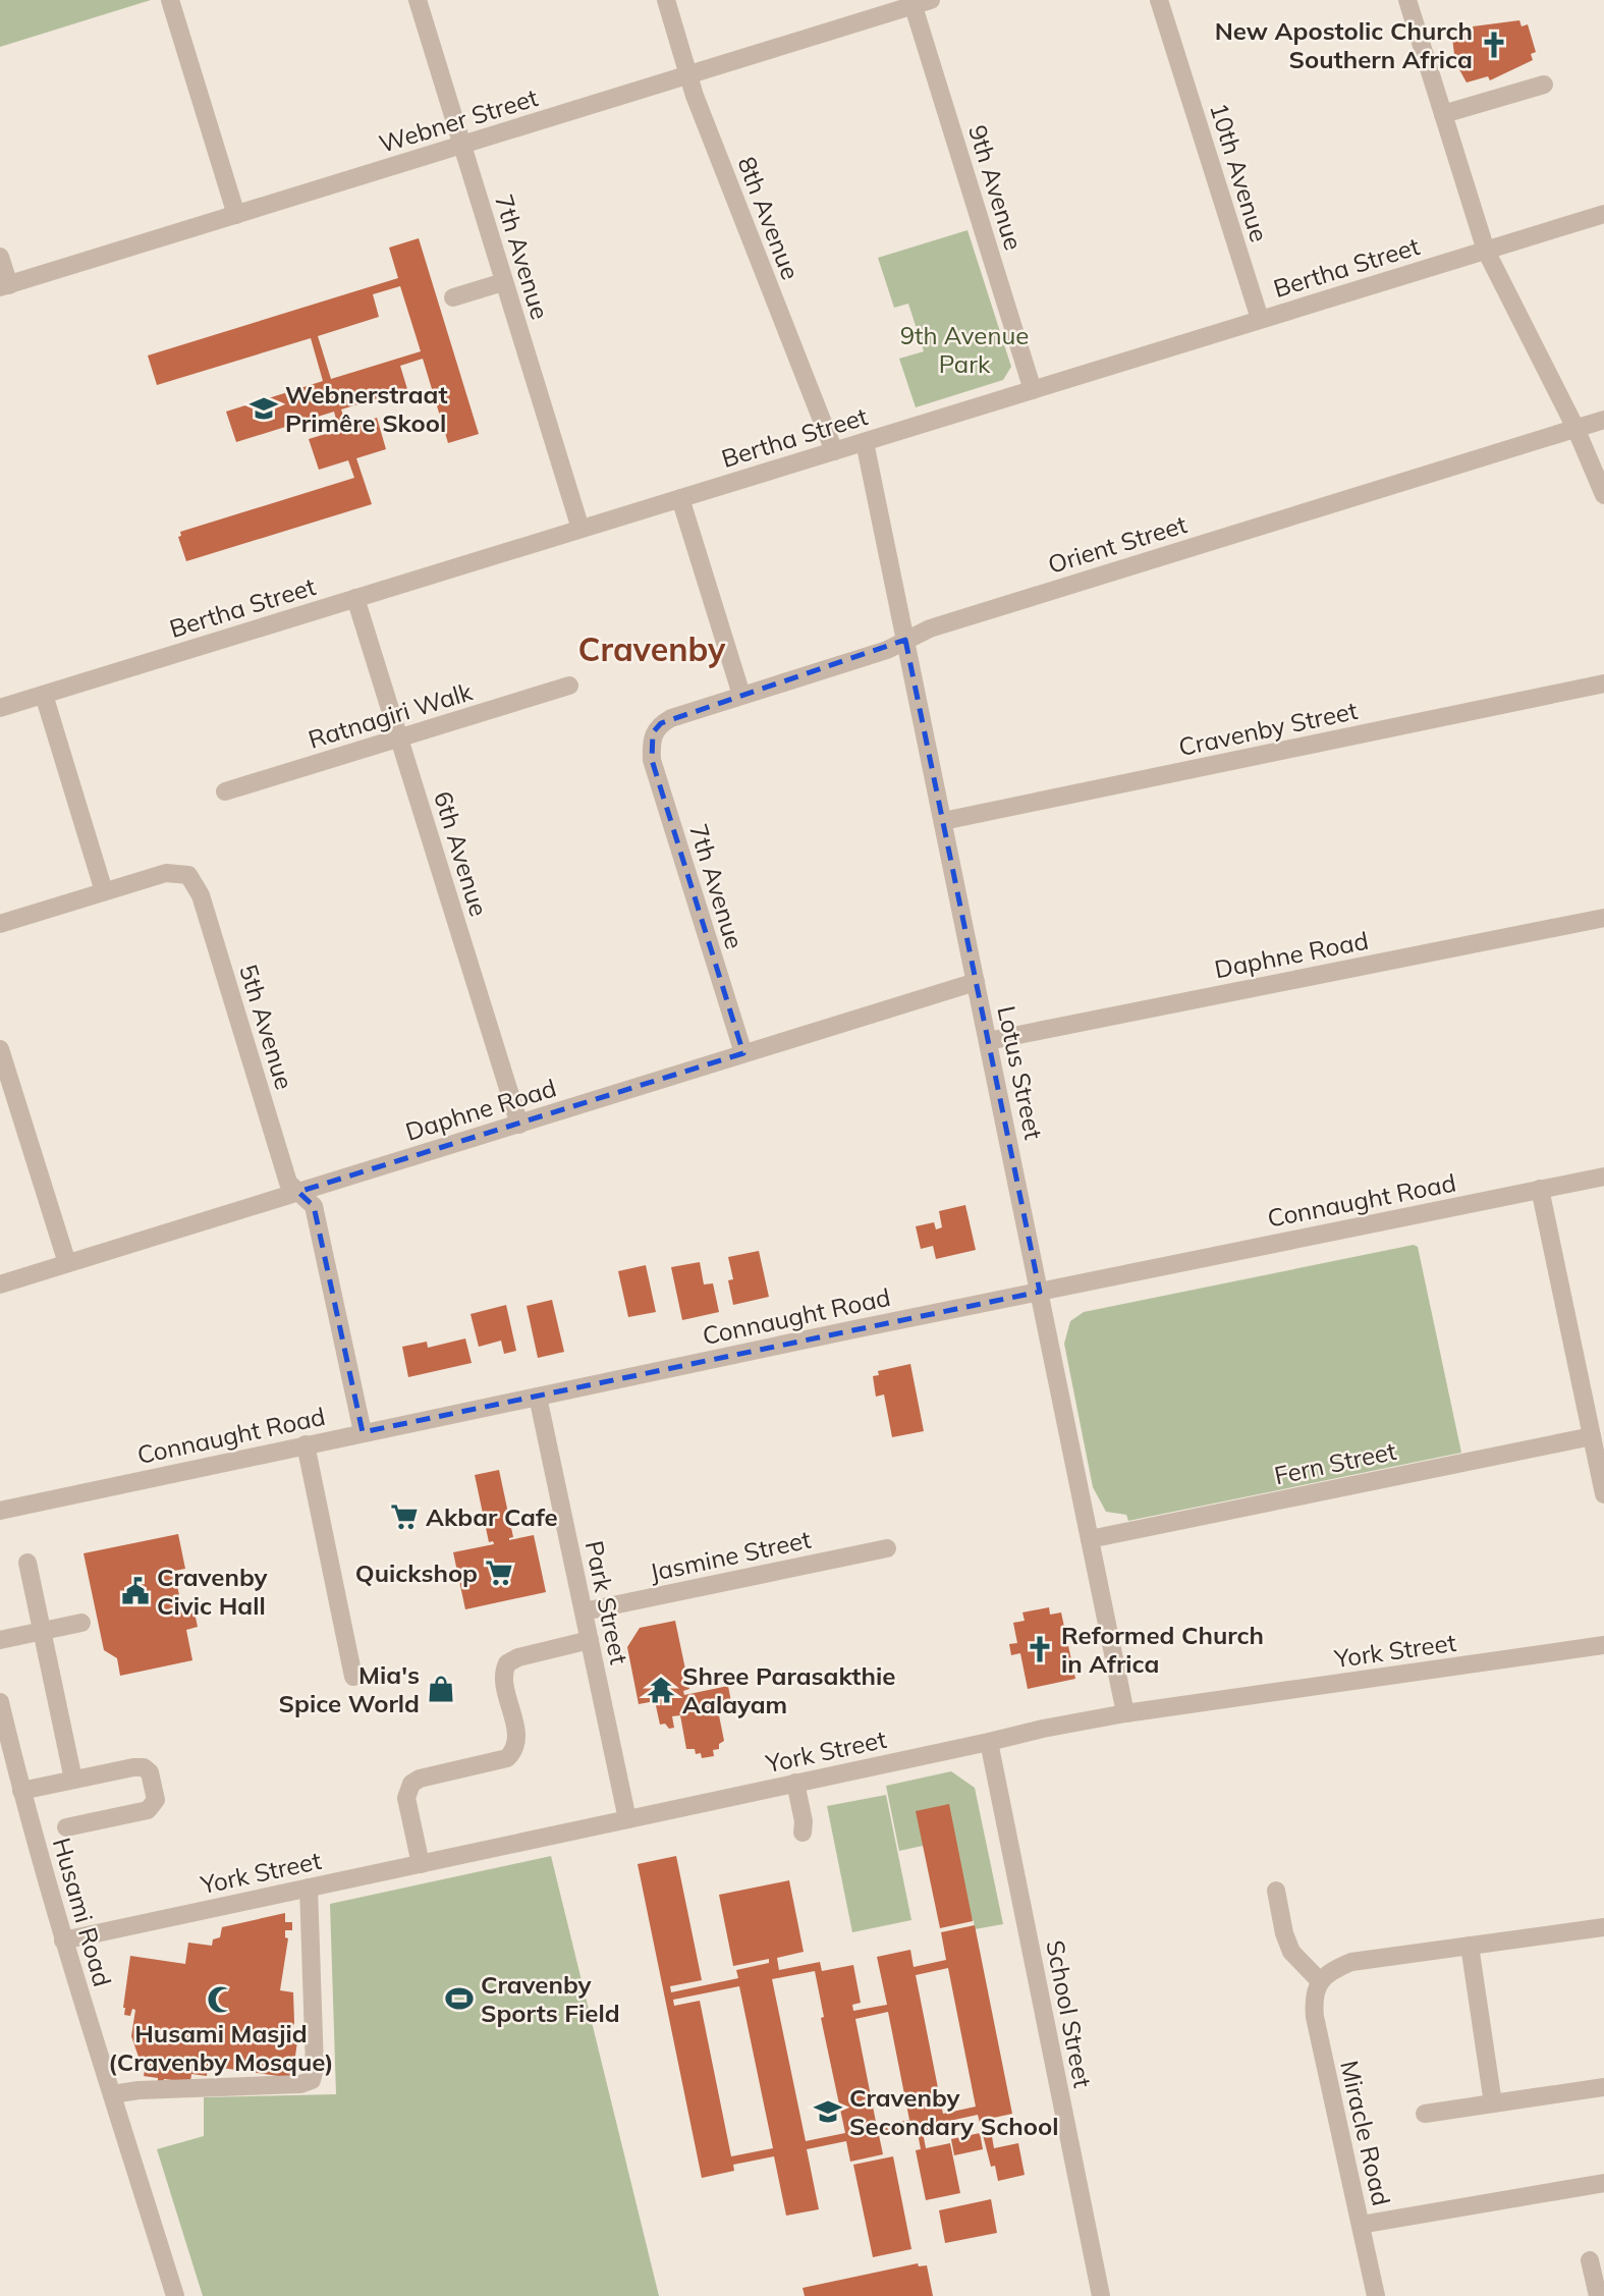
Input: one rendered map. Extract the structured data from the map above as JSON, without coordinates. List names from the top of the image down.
{
  "streets": {
    "street": [
      "Webner Street",
      "10th Avenue",
      "9th Avenue",
      "8th Avenue",
      "7th Avenue",
      "Bertha Street",
      "Orient Street",
      "Ratnagiri Walk",
      "Cravenby Street",
      "6th Avenue",
      "Daphne Road",
      "5th Avenue",
      "Lotus Street",
      "Connaught Road",
      "Fern Street",
      "Jasmine Street",
      "Park Street",
      "York Street",
      "Husami Road",
      "School Street",
      "Miracle Road"
    ]
  },
  "crossings": [
    ["Webner Street", "9th Avenue"],
    ["Webner Street", "8th Avenue"],
    ["Webner Street", "7th Avenue"],
    ["10th Avenue", "Bertha Street"],
    ["9th Avenue", "Bertha Street"],
    ["8th Avenue", "Bertha Street"],
    ["7th Avenue", "Bertha Street"],
    ["7th Avenue", "Orient Street"],
    ["7th Avenue", "Daphne Road"],
    ["Bertha Street", "6th Avenue"],
    ["Bertha Street", "Lotus Street"],
    ["Orient Street", "Lotus Street"],
    ["Ratnagiri Walk", "6th Avenue"],
    ["Cravenby Street", "Lotus Street"],
    ["6th Avenue", "Daphne Road"],
    ["Daphne Road", "5th Avenue"],
    ["Daphne Road", "Lotus Street"],
    ["5th Avenue", "Connaught Road"],
    ["Lotus Street", "Connaught Road"],
    ["Lotus Street", "Fern Street"],
    ["Lotus Street", "York Street"],
    ["Connaught Road", "Park Street"],
    ["Jasmine Street", "Park Street"],
    ["Park Street", "York Street"],
    ["York Street", "Husami Road"],
    ["York Street", "School Street"]
  ],
  "districts": ["Cravenby"],
  "parks": ["9th Avenue Park"],
  "places": {
    "church": ["New Apostolic Church Southern Africa", "Reformed Church in Africa"],
    "school or university": ["Webnerstraat Primêre Skool", "Cravenby Secondary School"],
    "supermarket": ["Akbar Cafe", "Quickshop"],
    "public building": ["Cravenby Civic Hall"],
    "shop": ["Mia's Spice World"],
    "temple": ["Shree Parasakthie Aalayam"],
    "sports": ["Cravenby Sports Field"],
    "mosque": ["Husami Masjid (Cravenby Mosque)"]
  }
}
